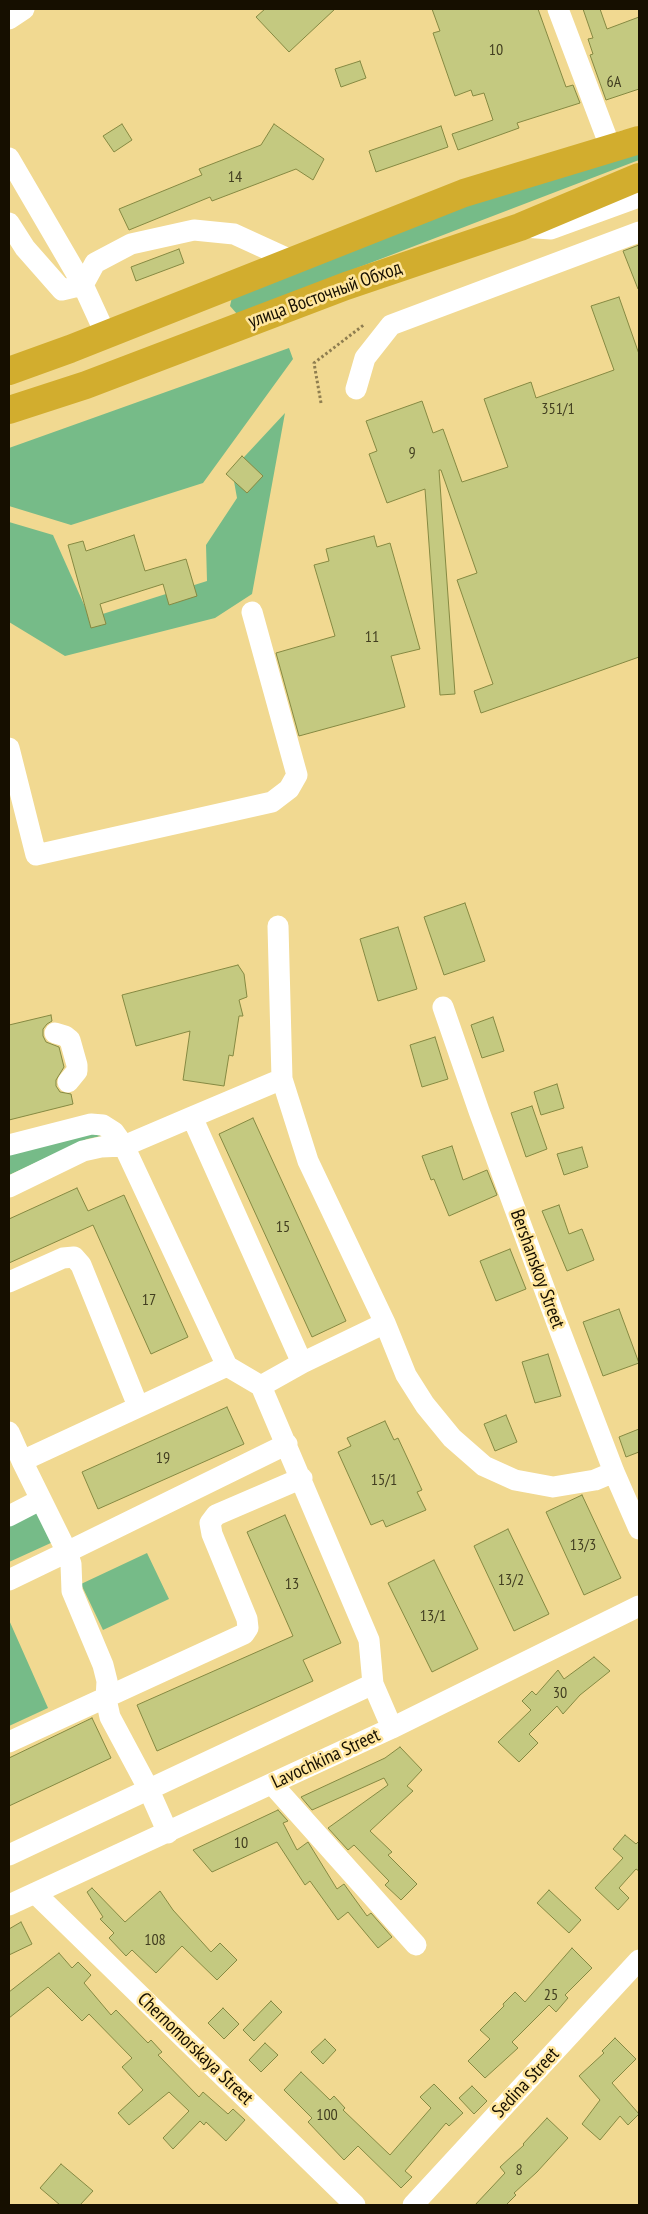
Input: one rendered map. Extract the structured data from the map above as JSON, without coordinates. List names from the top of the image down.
{
  "streets": {
    "highway": ["улица Восточный Обход"],
    "street": [
      "Bershanskoy Street",
      "Lavochkina Street",
      "Chernomorskaya Street",
      "Sedina Street"
    ]
  },
  "crossings": [
    ["Lavochkina Street", "Chernomorskaya Street"]
  ],
  "house_numbers": [
    "10",
    "6А",
    "14",
    "351/1",
    "9",
    "11",
    "15",
    "17",
    "19",
    "15/1",
    "13/3",
    "13/2",
    "13",
    "13/1",
    "30",
    "10",
    "108",
    "25",
    "100",
    "8"
  ]
}
